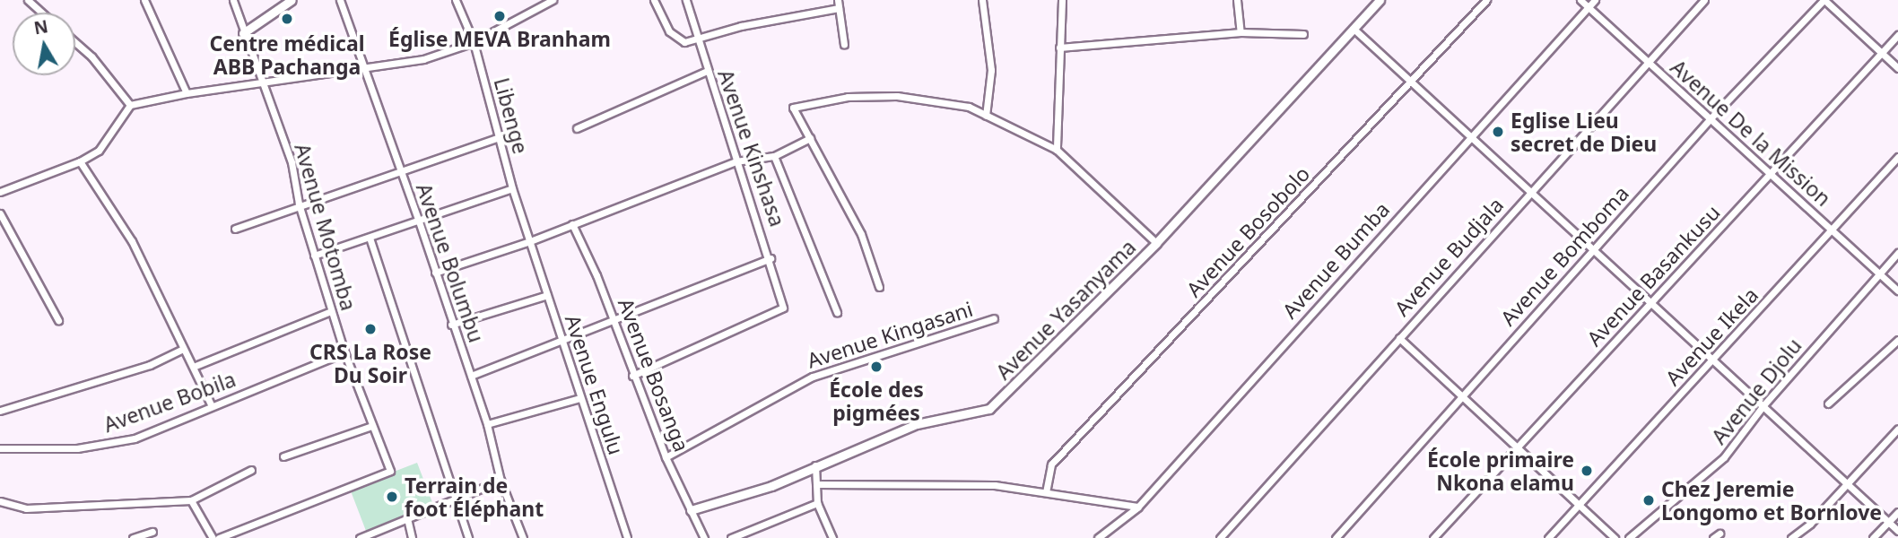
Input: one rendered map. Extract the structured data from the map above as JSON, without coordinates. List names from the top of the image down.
{
  "streets": {
    "street": [
      "Libenge",
      "Avenue De la Mission",
      "Avenue Kinshasa",
      "Avenue Motomba",
      "Avenue Bosobolo",
      "Avenue Bomboma",
      "Avenue Budjala",
      "Avenue Bumba",
      "Avenue Bolumbu",
      "Avenue Basankusu",
      "Avenue Yasanyama",
      "Avenue Kingasani",
      "Avenue Ikela",
      "Avenue Bosanga",
      "Avenue Engulu",
      "Avenue Djolu",
      "Avenue Bobila"
    ]
  },
  "crossings": [
    ["Libenge", "Avenue Engulu"],
    ["Avenue De la Mission", "Avenue Bomboma"],
    ["Avenue De la Mission", "Avenue Budjala"],
    ["Avenue De la Mission", "Avenue Bumba"],
    ["Avenue De la Mission", "Avenue Basankusu"],
    ["Avenue De la Mission", "Avenue Ikela"],
    ["Avenue De la Mission", "Avenue Djolu"],
    ["Avenue Kinshasa", "Avenue Bosanga"],
    ["Avenue Motomba", "Avenue Bobila"],
    ["Avenue Yasanyama", "Avenue Bosanga"],
    ["Avenue Kingasani", "Avenue Bosanga"]
  ],
  "places": [
    "Église MEVA Branham",
    "Centre médical ABB Pachanga",
    "Eglise Lieu secret de Dieu",
    "CRS La Rose Du Soir",
    "École des pigmées",
    "École primaire Nkona elamu",
    "Terrain de foot Éléphant",
    "Chez Jeremie Longomo et Bornlove"
  ],
  "north": "top"
}
